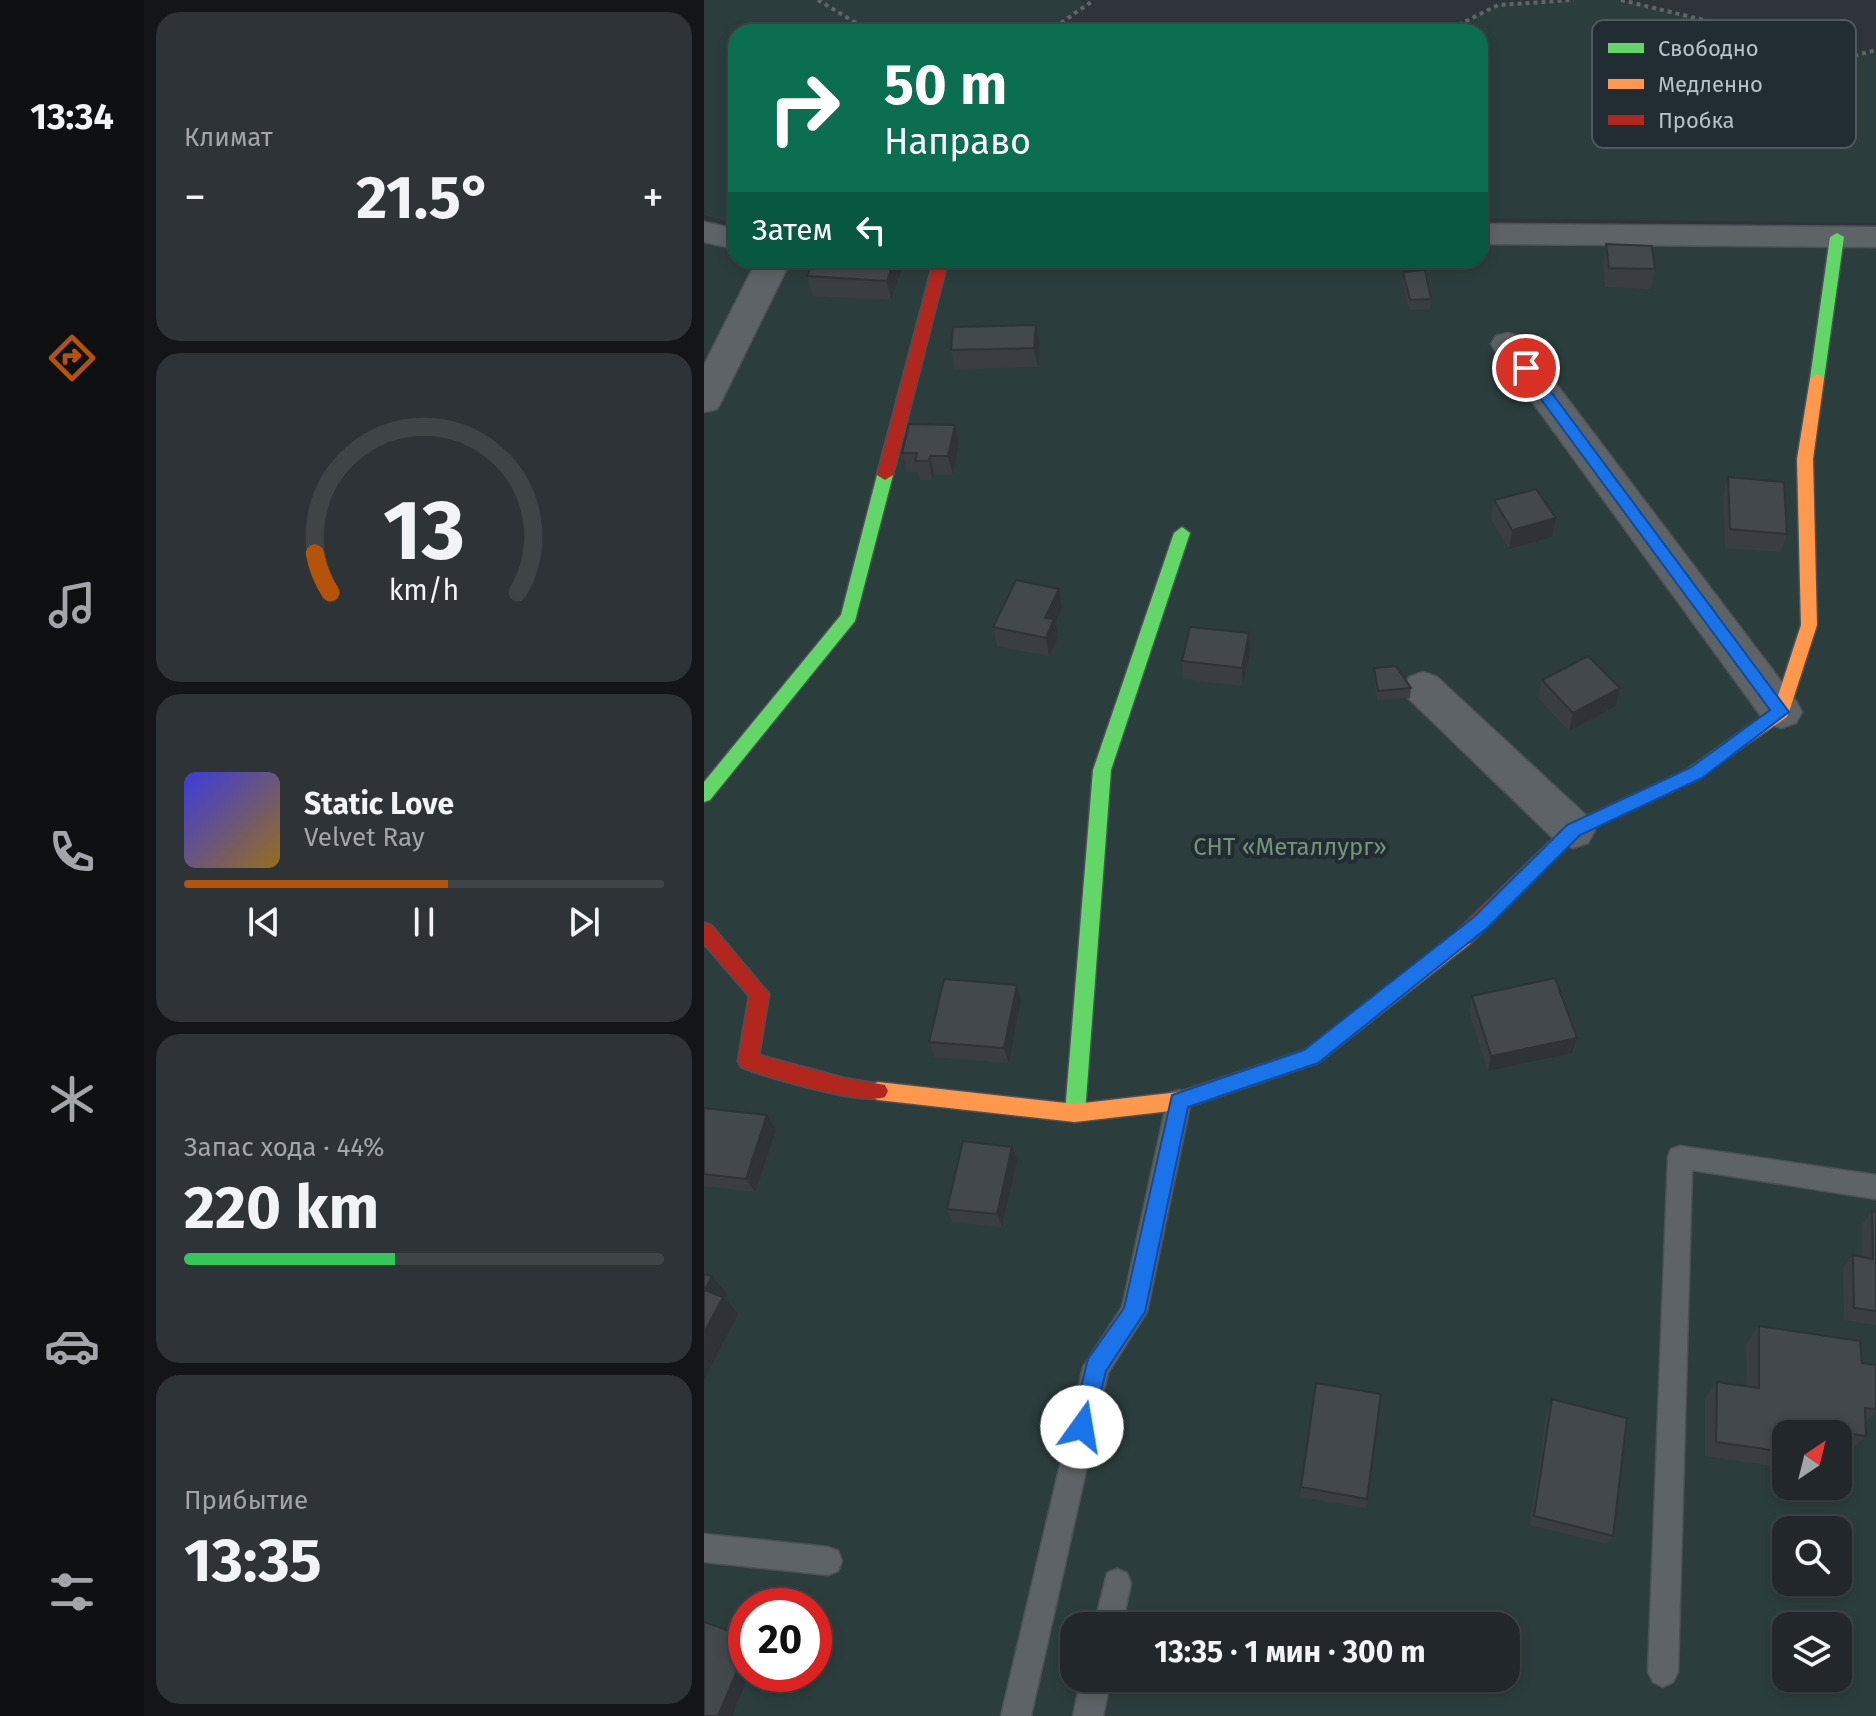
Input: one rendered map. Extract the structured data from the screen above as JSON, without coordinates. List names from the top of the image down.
{
  "parks": ["СНТ «Металлург»"],
  "legend": ["Свободно", "Медленно", "Пробка"],
  "north": "top right",
  "page": {
    "tabs": "13:34",
    "tile": [
      "Климат",
      ["Запас хода · 44%", "220 km"],
      ["Прибытие", "13:35"]
    ],
    "turn": ["50 m", "Направо"],
    "heat": ["−", "21.5°", "+"],
    "then": "Затем",
    "song": ["Static Love", "Velvet Ray"],
    "limit": "20",
    "trip": "13:35 · 1 мин · 300 m",
    "gauge": ["13", "km/h"]
  }
}
